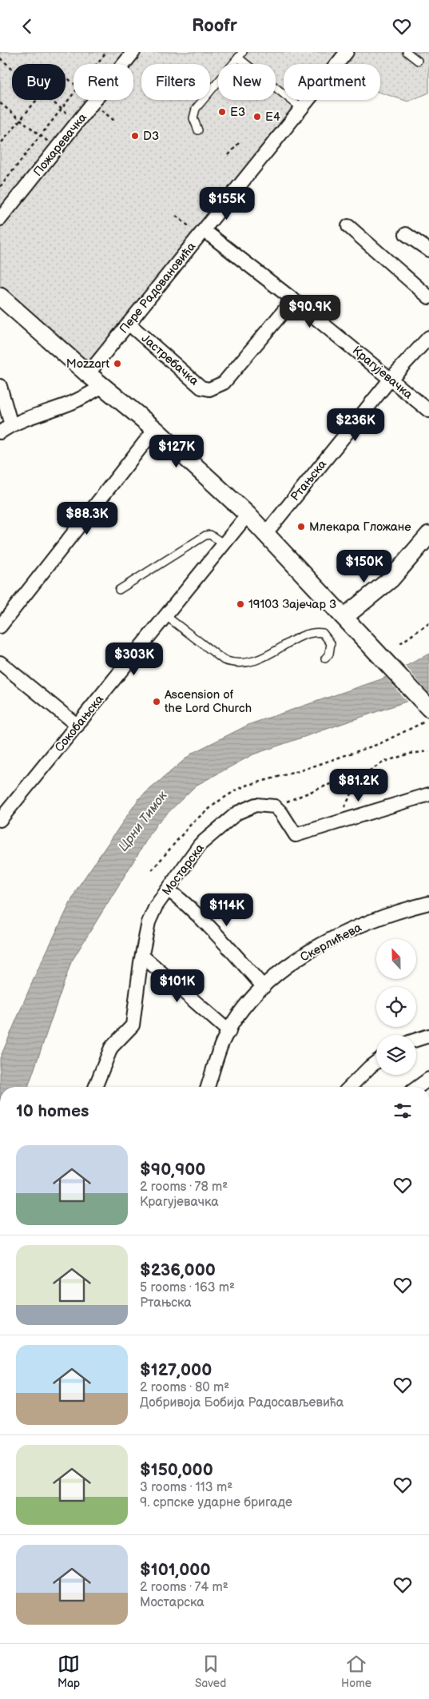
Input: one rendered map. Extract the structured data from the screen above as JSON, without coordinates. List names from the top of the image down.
{
  "streets": {
    "street": [
      "Пожаревачка",
      "Пере Радовановића",
      "Јастребачка",
      "Крагујевачка",
      "Ртањска",
      "Сокобањска",
      "Мостарска",
      "Скерлићева"
    ]
  },
  "crossings": [
    ["Пере Радовановића", "Јастребачка"],
    ["Пере Радовановића", "Крагујевачка"],
    ["Јастребачка", "Крагујевачка"],
    ["Крагујевачка", "Ртањска"]
  ],
  "water": ["Црни Тимок"],
  "places": [
    "E3",
    "E4",
    "D3",
    "Mozzart",
    "Млекара Гложане",
    "19103 Зајечар 3",
    "Ascension of the Lord Church"
  ],
  "north": "top",
  "page": {
    "header": "Roofr",
    "chip": [
      "Buy",
      "Rent",
      "Filters",
      "New",
      "Apartment"
    ],
    "price": [
      "$155K",
      "$90.9K",
      "$236K",
      "$127K",
      "$88.3K",
      "$150K",
      "$303K",
      "$81.2K",
      "$114K",
      "$101K"
    ],
    "heading": "10 homes",
    "list": [
      {
        "name": "$90,900",
        "note": "2 rooms · 78 m² · Крагујевачка"
      },
      {
        "name": "$236,000",
        "note": "5 rooms · 163 m² · Ртањска"
      },
      {
        "name": "$127,000",
        "note": "2 rooms · 80 m² · Добривоја Бобија Радосављевића"
      },
      {
        "name": "$150,000",
        "note": "3 rooms · 113 m² · 9. српске ударне бригаде"
      },
      {
        "name": "$101,000",
        "note": "2 rooms · 74 m² · Мостарска"
      }
    ],
    "tabs": ["Map", "Saved", "Home"]
  }
}
